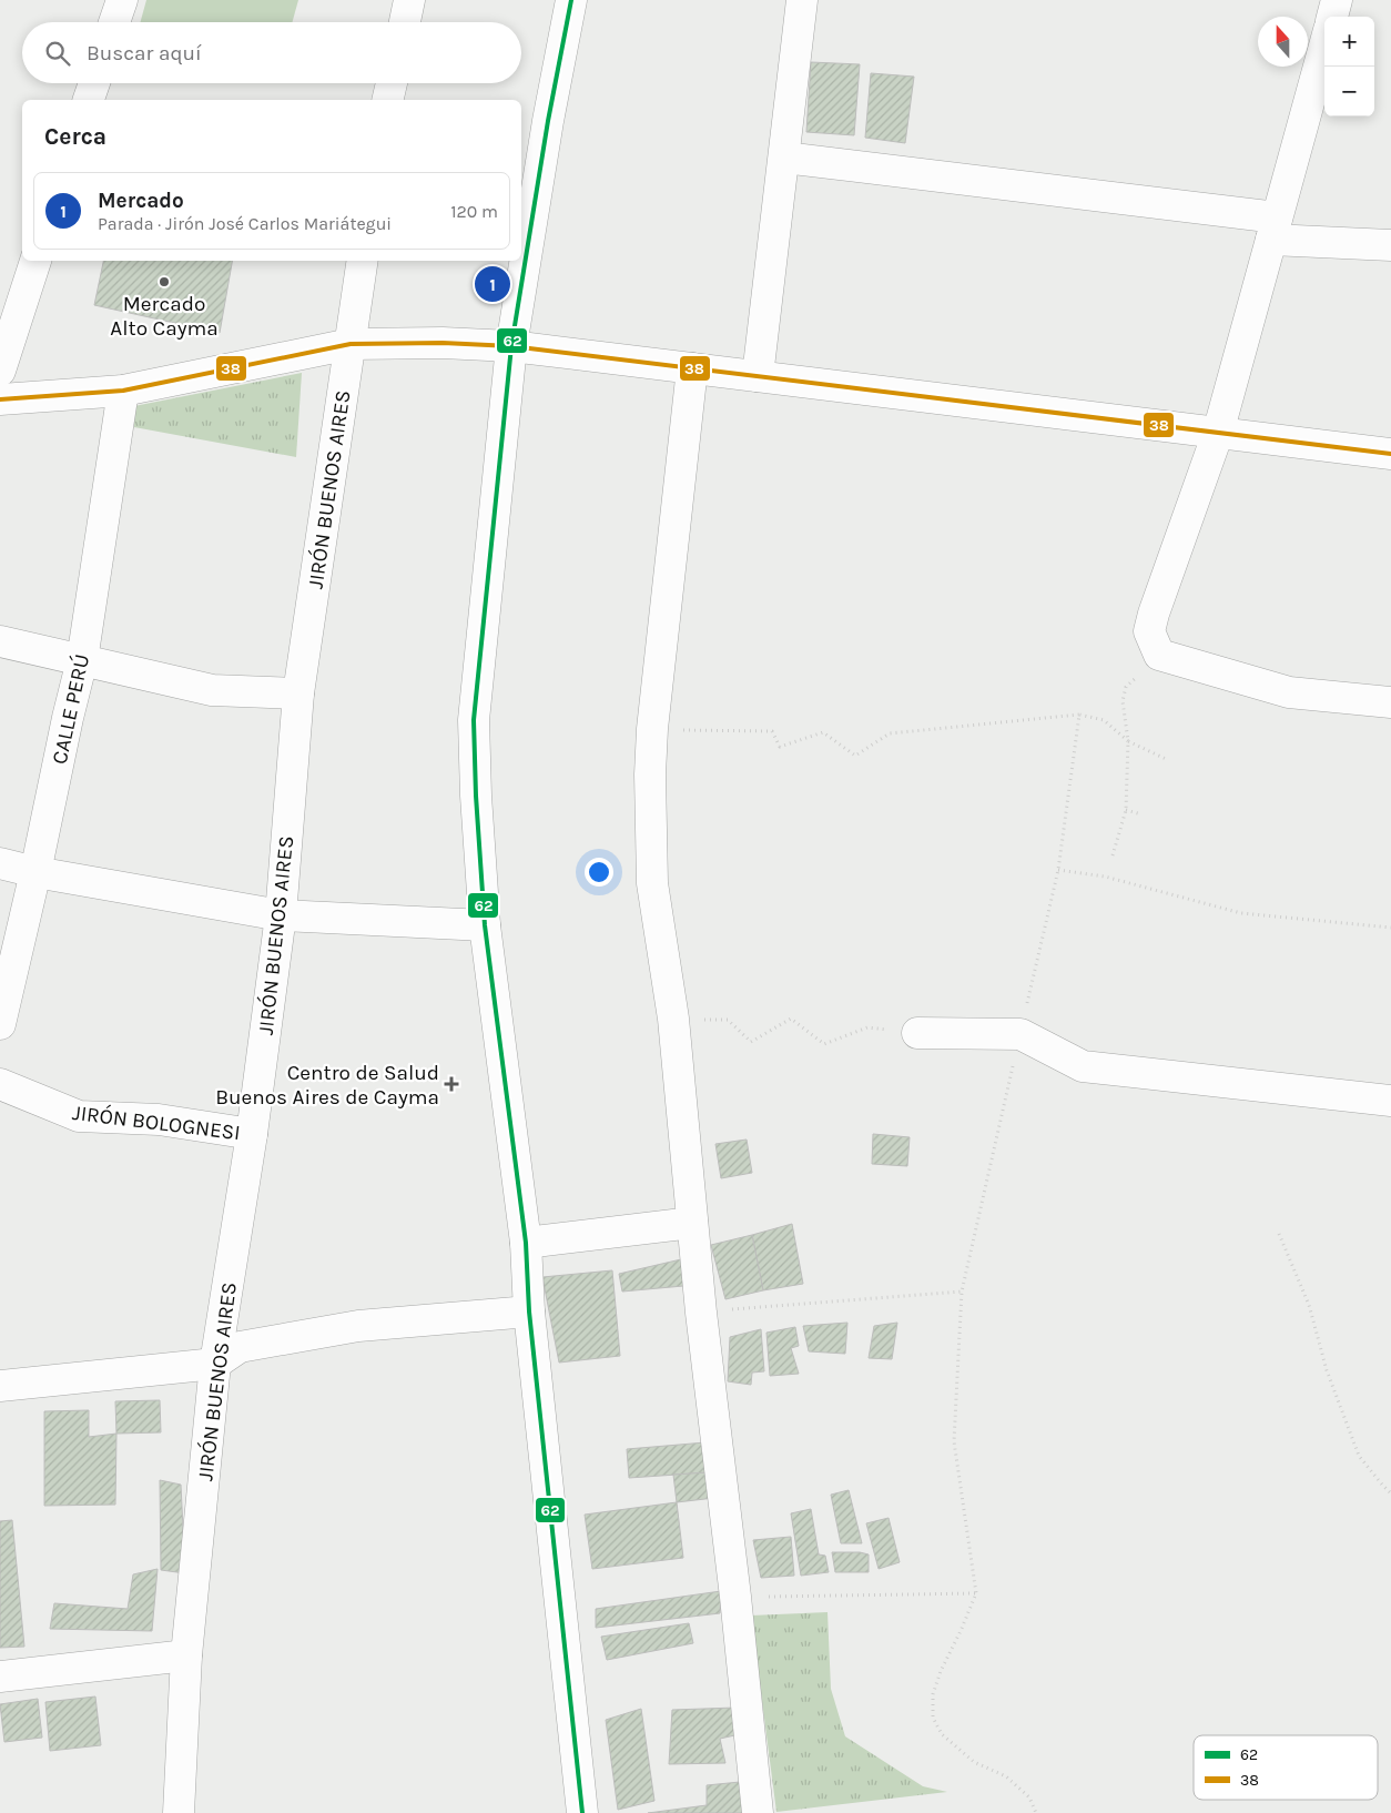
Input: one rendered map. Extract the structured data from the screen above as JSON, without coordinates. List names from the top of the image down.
{
  "streets": {
    "street": ["JIRÓN BUENOS AIRES", "CALLE PERÚ", "JIRÓN BOLOGNESI"]
  },
  "crossings": [
    ["JIRÓN BUENOS AIRES", "JIRÓN BOLOGNESI"]
  ],
  "places": {
    "other": ["Mercado Alto Cayma"],
    "health": ["Centro de Salud Buenos Aires de Cayma"]
  },
  "lines": ["transit line 62", "transit line 38"],
  "legend": ["62", "38"],
  "north": "top",
  "page": {
    "map_buttons": ["+", "−"],
    "search": "Buscar aquí",
    "heading": "Cerca",
    "list": [
      {
        "mark": "1",
        "name": "Mercado",
        "note": "Parada · Jirón José Carlos Mariátegui",
        "value": "120 m"
      }
    ],
    "pins": "1"
  }
}
